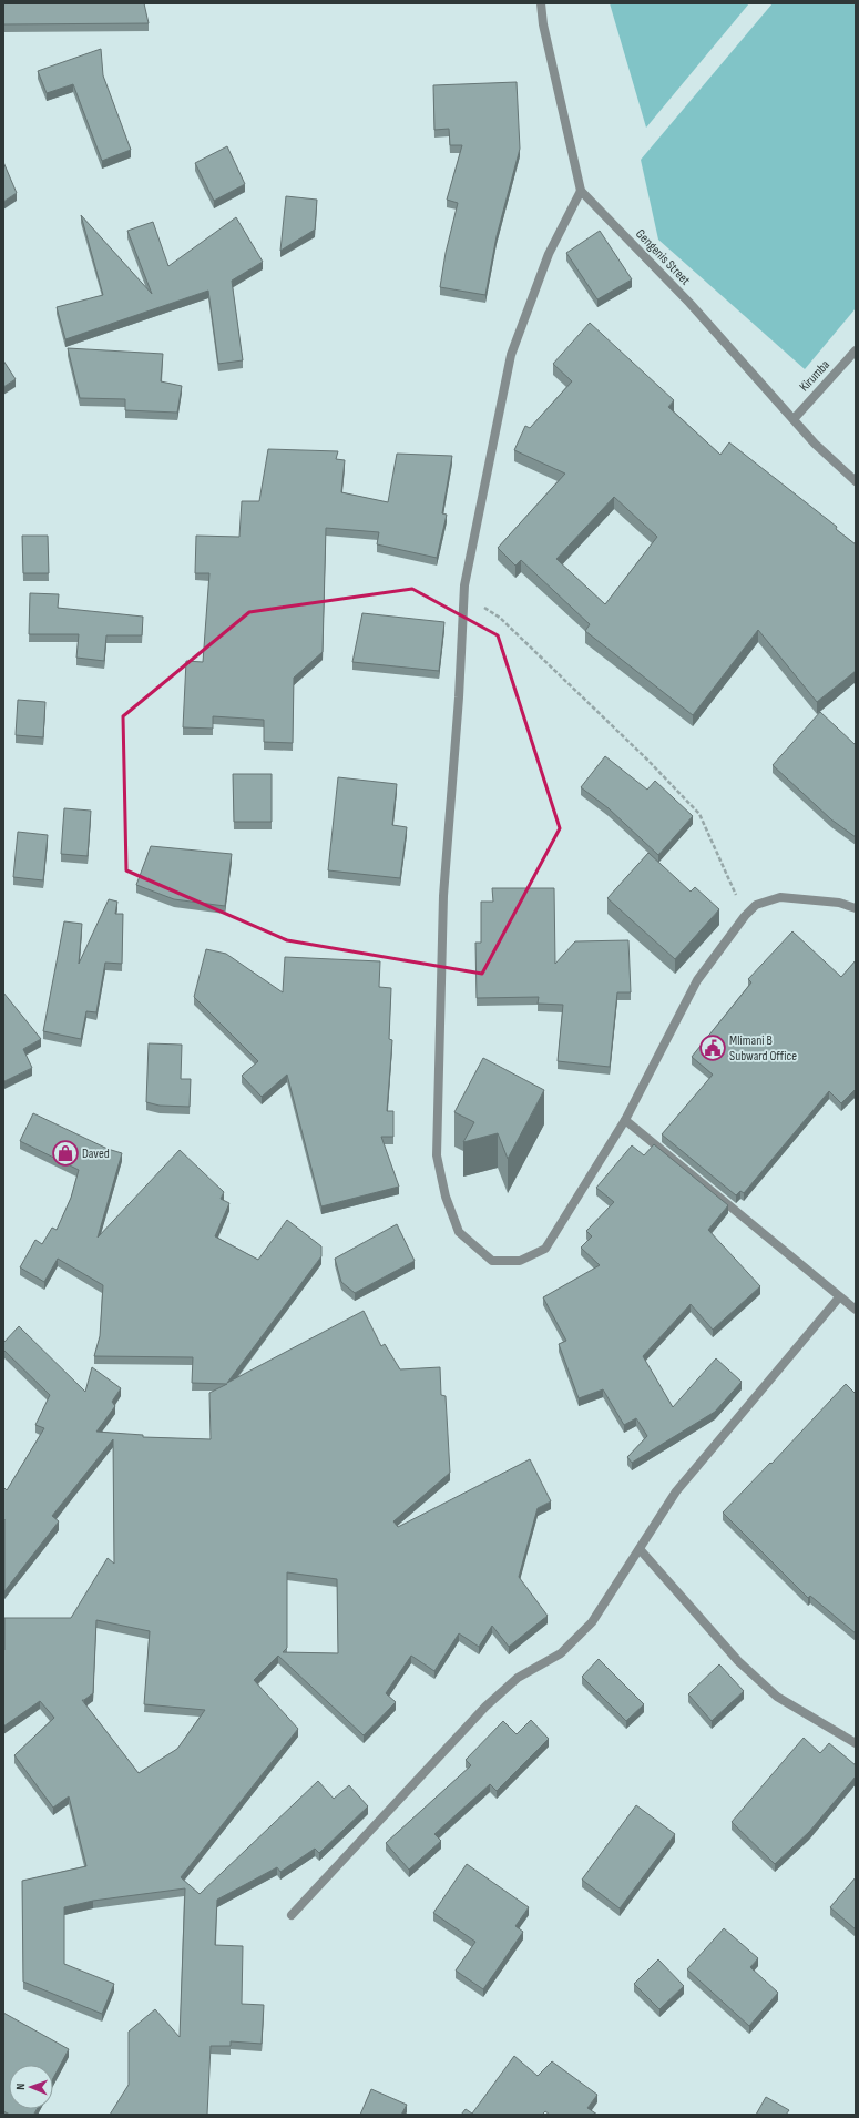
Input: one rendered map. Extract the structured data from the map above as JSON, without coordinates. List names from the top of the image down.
{
  "streets": {
    "street": ["Gengenis Street", "Kirumba"]
  },
  "crossings": [
    ["Gengenis Street", "Kirumba"]
  ],
  "places": {
    "public building": ["Mlimani B Subward Office"],
    "shop": ["Daved"]
  },
  "north": "left"
}
